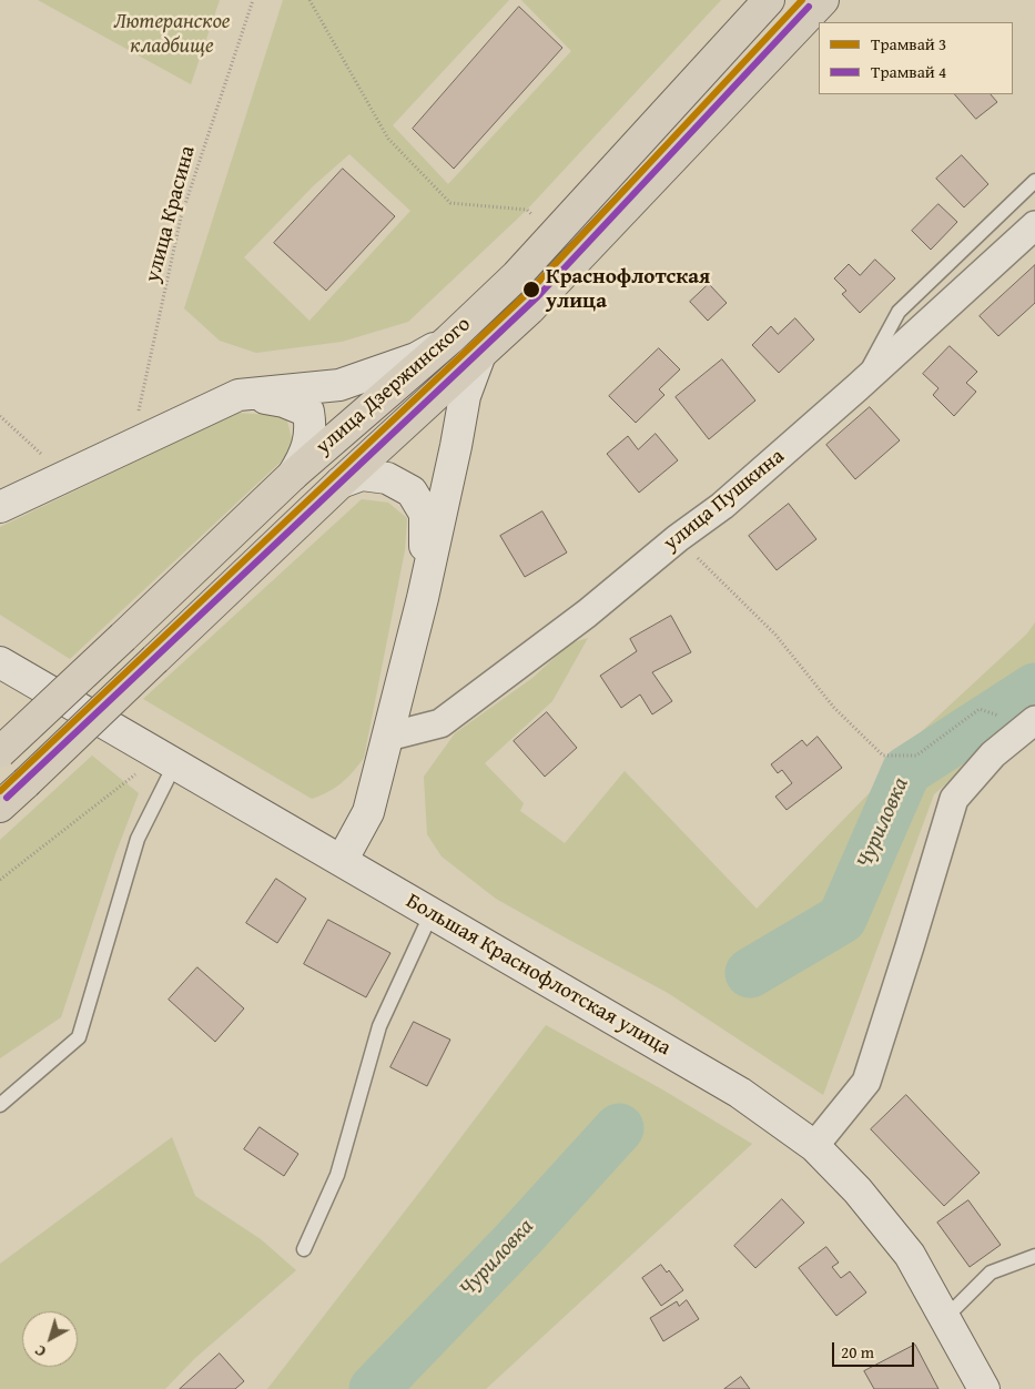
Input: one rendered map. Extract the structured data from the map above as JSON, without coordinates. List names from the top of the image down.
{
  "streets": {
    "main road": ["улица Дзержинского", "Большая Краснофлотская улица"],
    "street": ["улица Пушкина"],
    "path": ["улица Красина"]
  },
  "water": ["Чуриловка"],
  "parks": ["Лютеранское кладбище"],
  "places": ["Краснофлотская улица"],
  "lines": ["tram line 3", "tram line 4"],
  "legend": ["Трамвай 3", "Трамвай 4"],
  "scale_bar": "20 m",
  "north": "bottom left"
}
